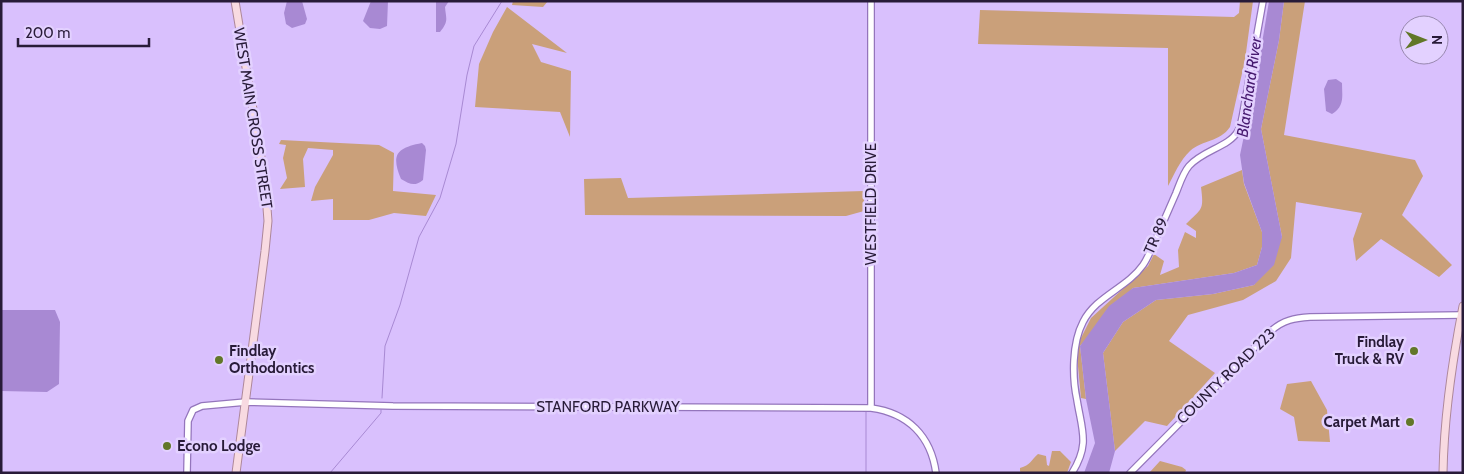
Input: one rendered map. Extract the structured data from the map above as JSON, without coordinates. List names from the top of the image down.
{
  "streets": {
    "main road": ["WEST MAIN CROSS STREET"],
    "street": [
      "WESTFIELD DRIVE",
      "TR 89",
      "COUNTY ROAD 223",
      "STANFORD PARKWAY"
    ]
  },
  "crossings": [
    ["WEST MAIN CROSS STREET", "STANFORD PARKWAY"],
    ["WESTFIELD DRIVE", "STANFORD PARKWAY"]
  ],
  "water": ["Blanchard River"],
  "places": [
    "Findlay Truck & RV",
    "Findlay Orthodontics",
    "Carpet Mart",
    "Econo Lodge"
  ],
  "scale_bar": "200 m",
  "north": "right"
}
